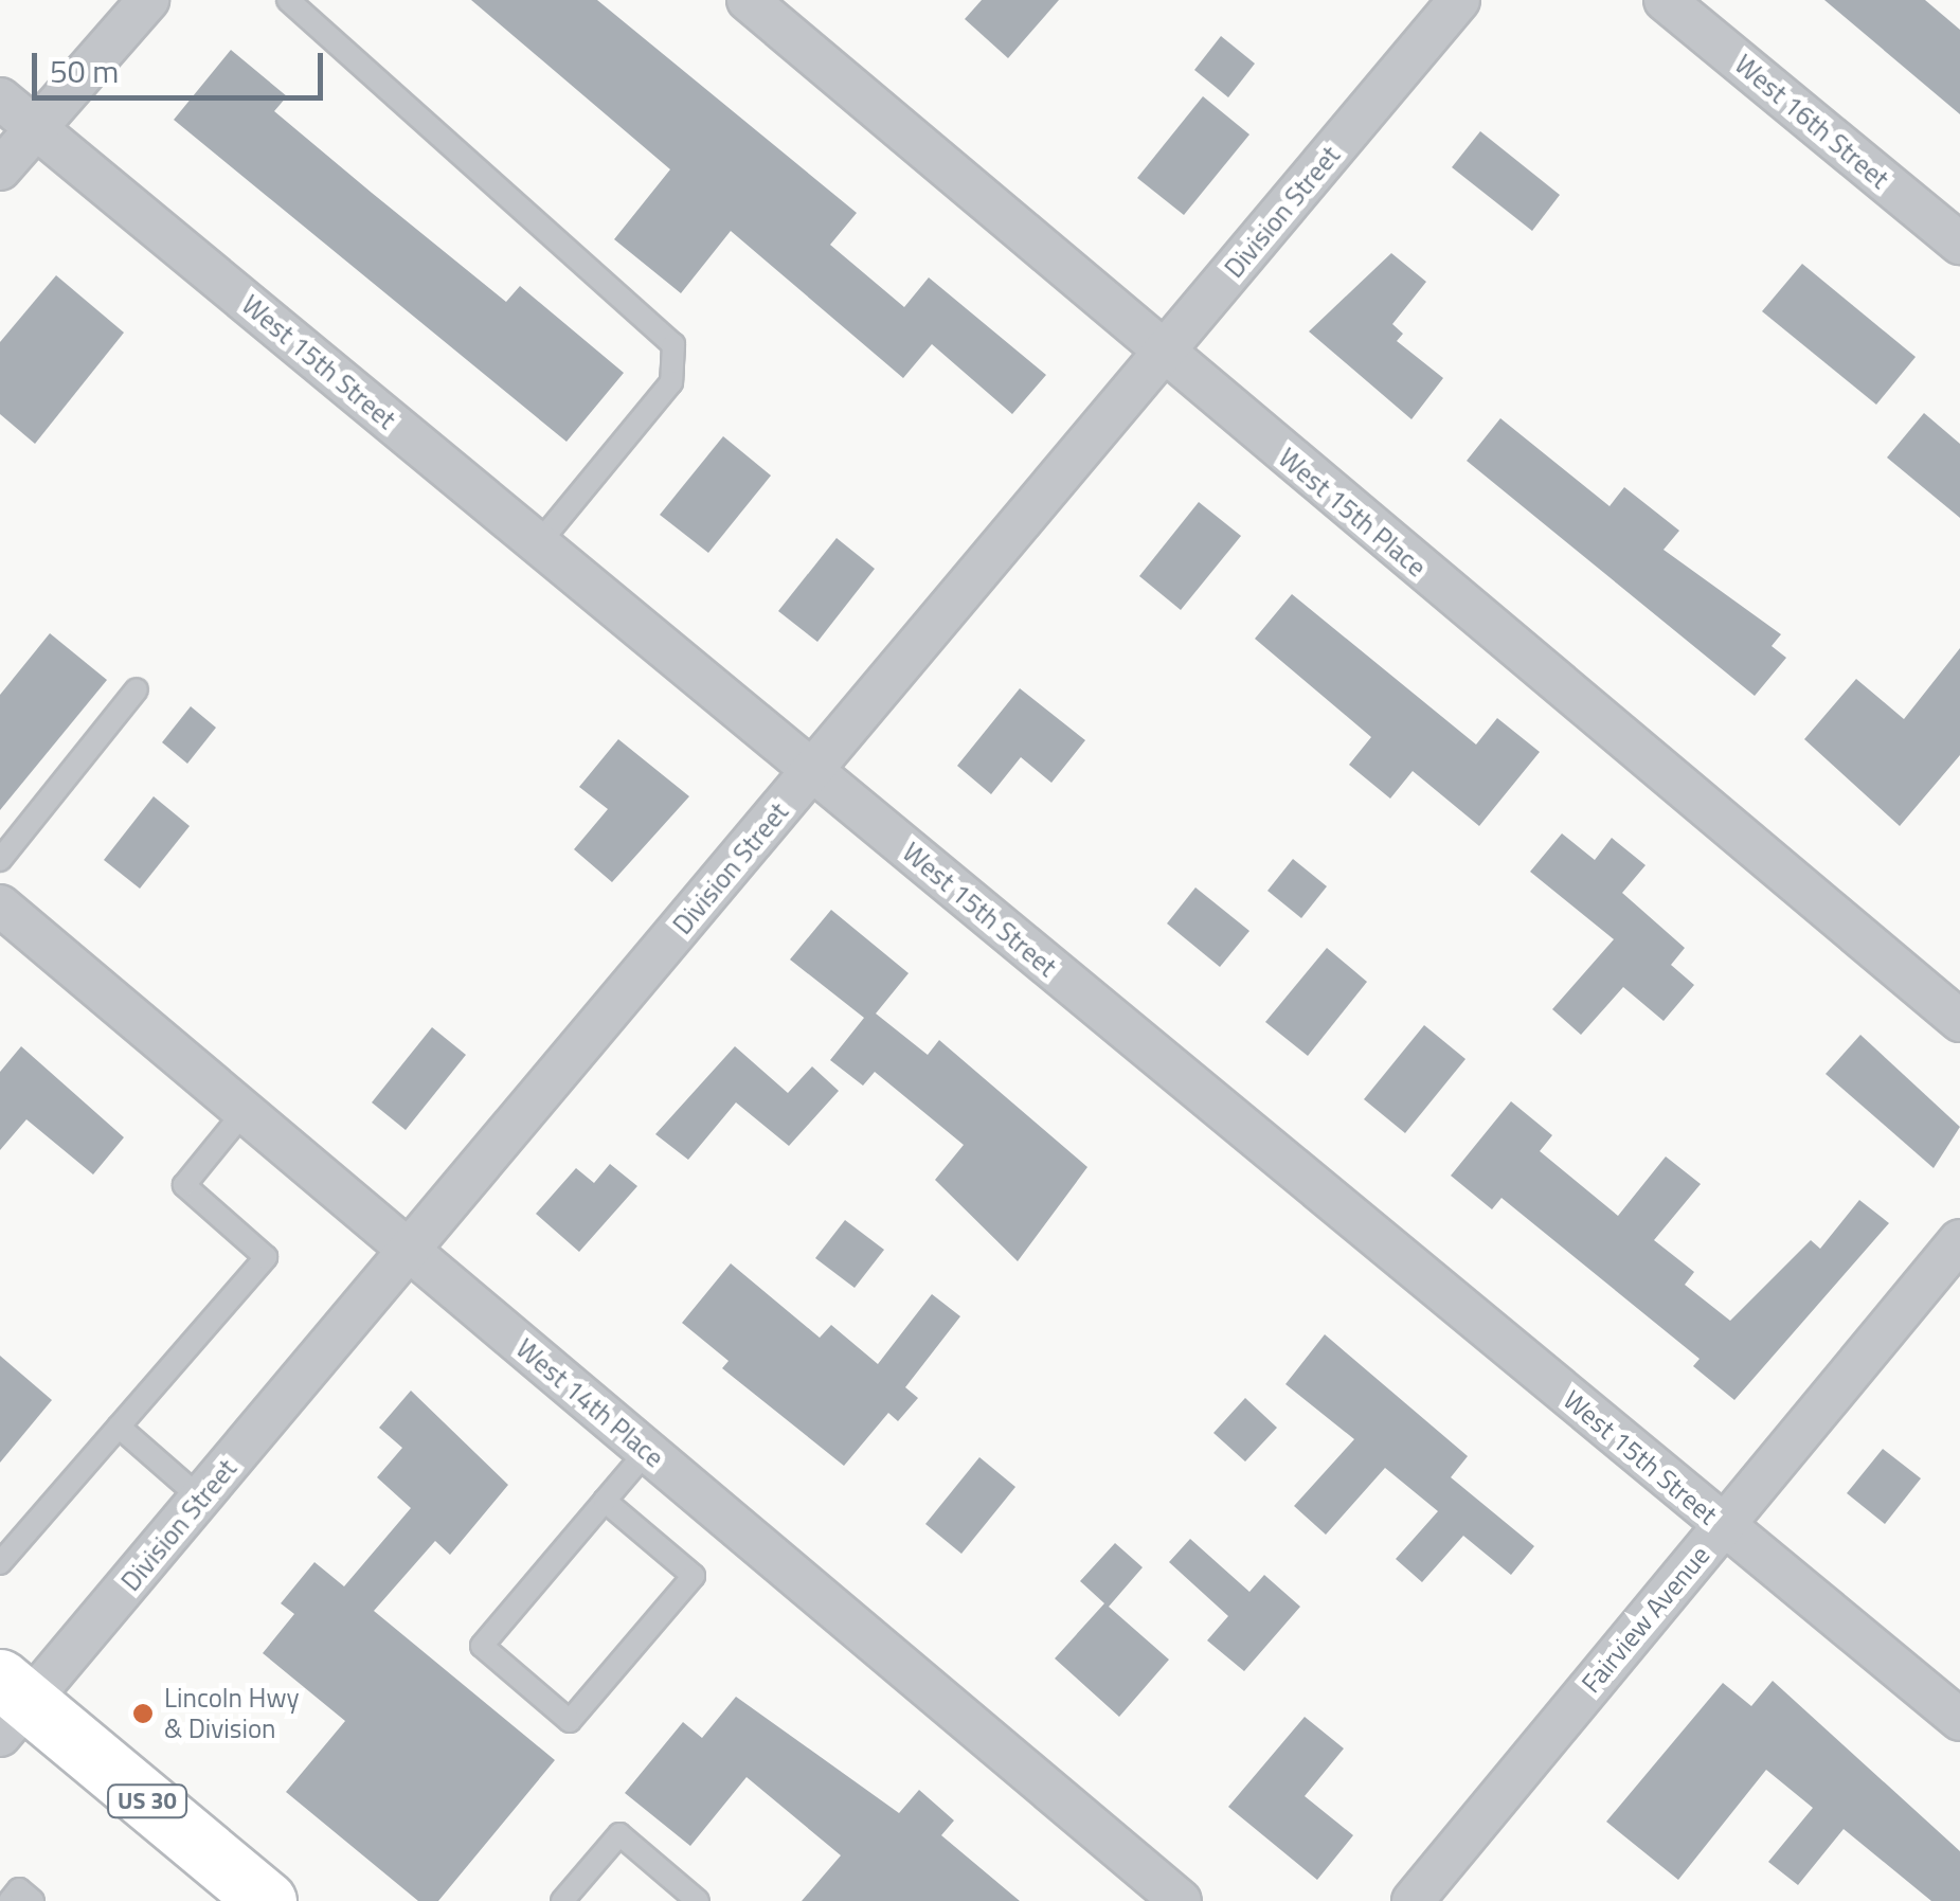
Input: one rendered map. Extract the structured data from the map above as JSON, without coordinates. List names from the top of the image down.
{
  "streets": {
    "main road": ["US 30"],
    "street": [
      "West 16th Street",
      "Division Street",
      "West 15th Street",
      "West 15th Place",
      "West 14th Place",
      "Fairview Avenue"
    ]
  },
  "crossings": [
    ["Division Street", "West 15th Street"],
    ["Division Street", "West 15th Place"],
    ["Division Street", "West 14th Place"],
    ["Division Street", "US 30"],
    ["West 15th Street", "Fairview Avenue"]
  ],
  "places": ["Lincoln Hwy & Division"],
  "scale_bar": "50 m"
}
